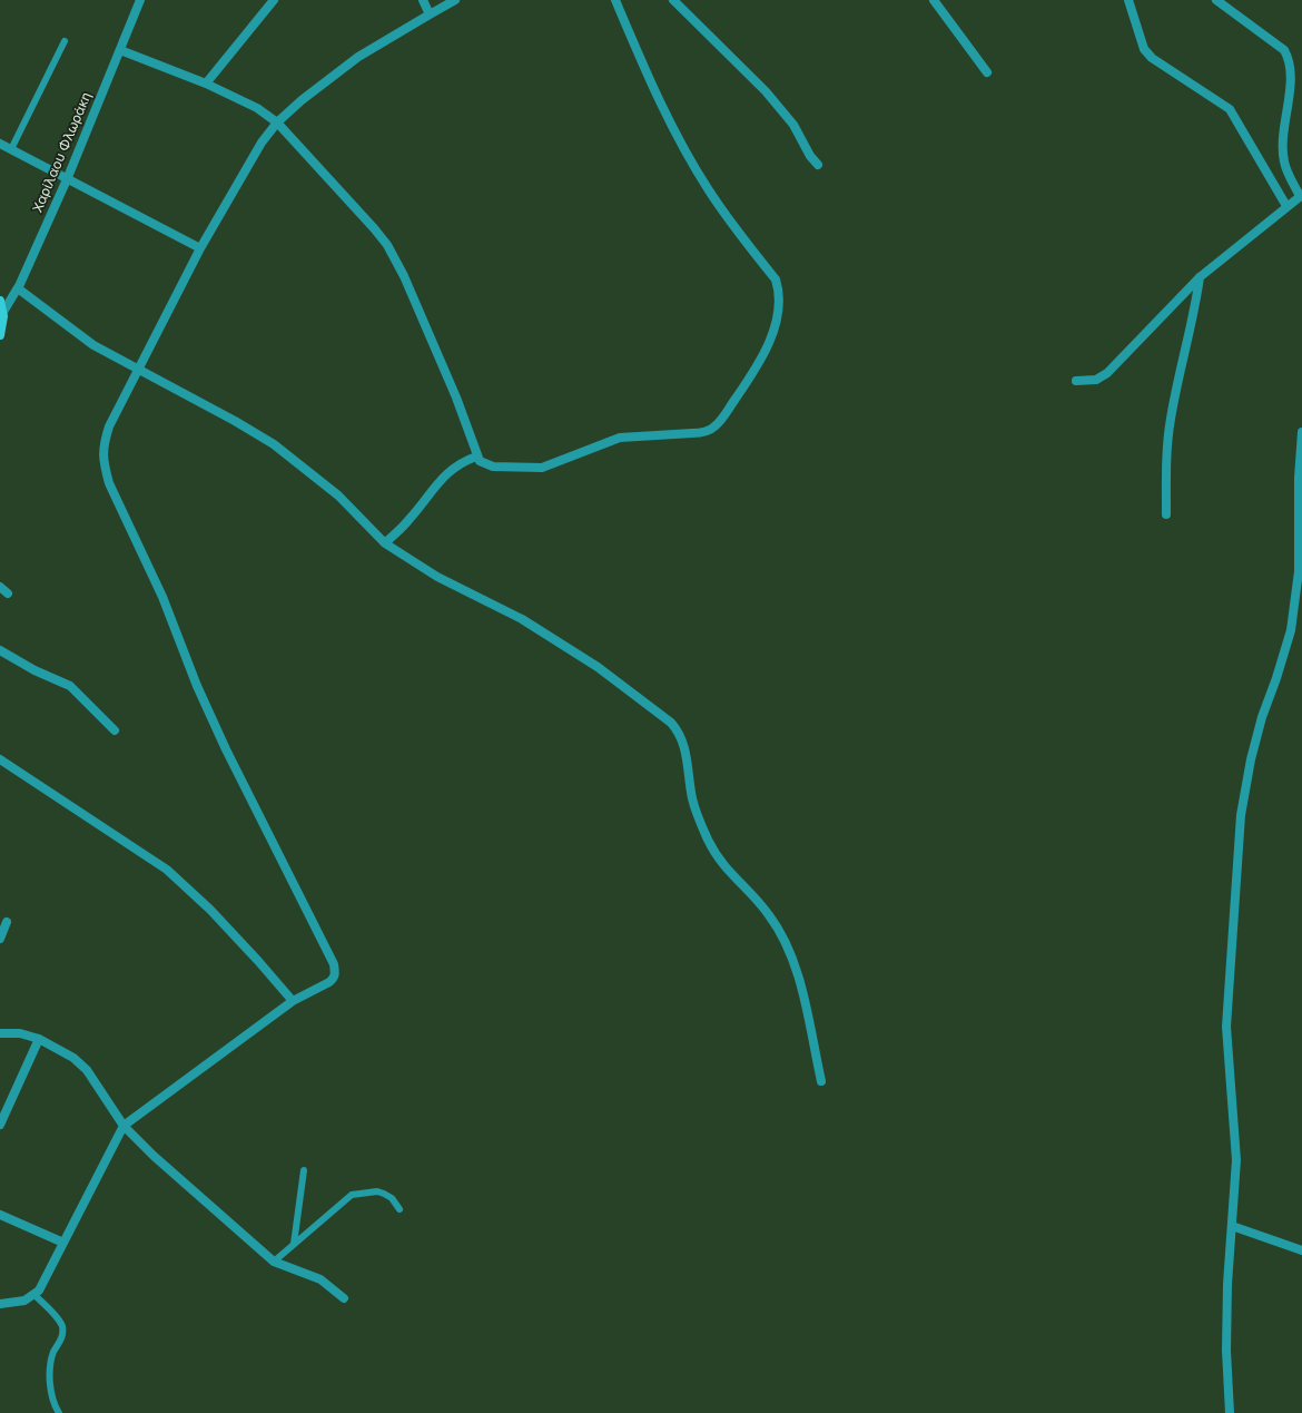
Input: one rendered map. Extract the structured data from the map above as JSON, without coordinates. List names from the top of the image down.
{
  "streets": {
    "street": ["Χαρίλαου Φλωράκη"]
  }
}
